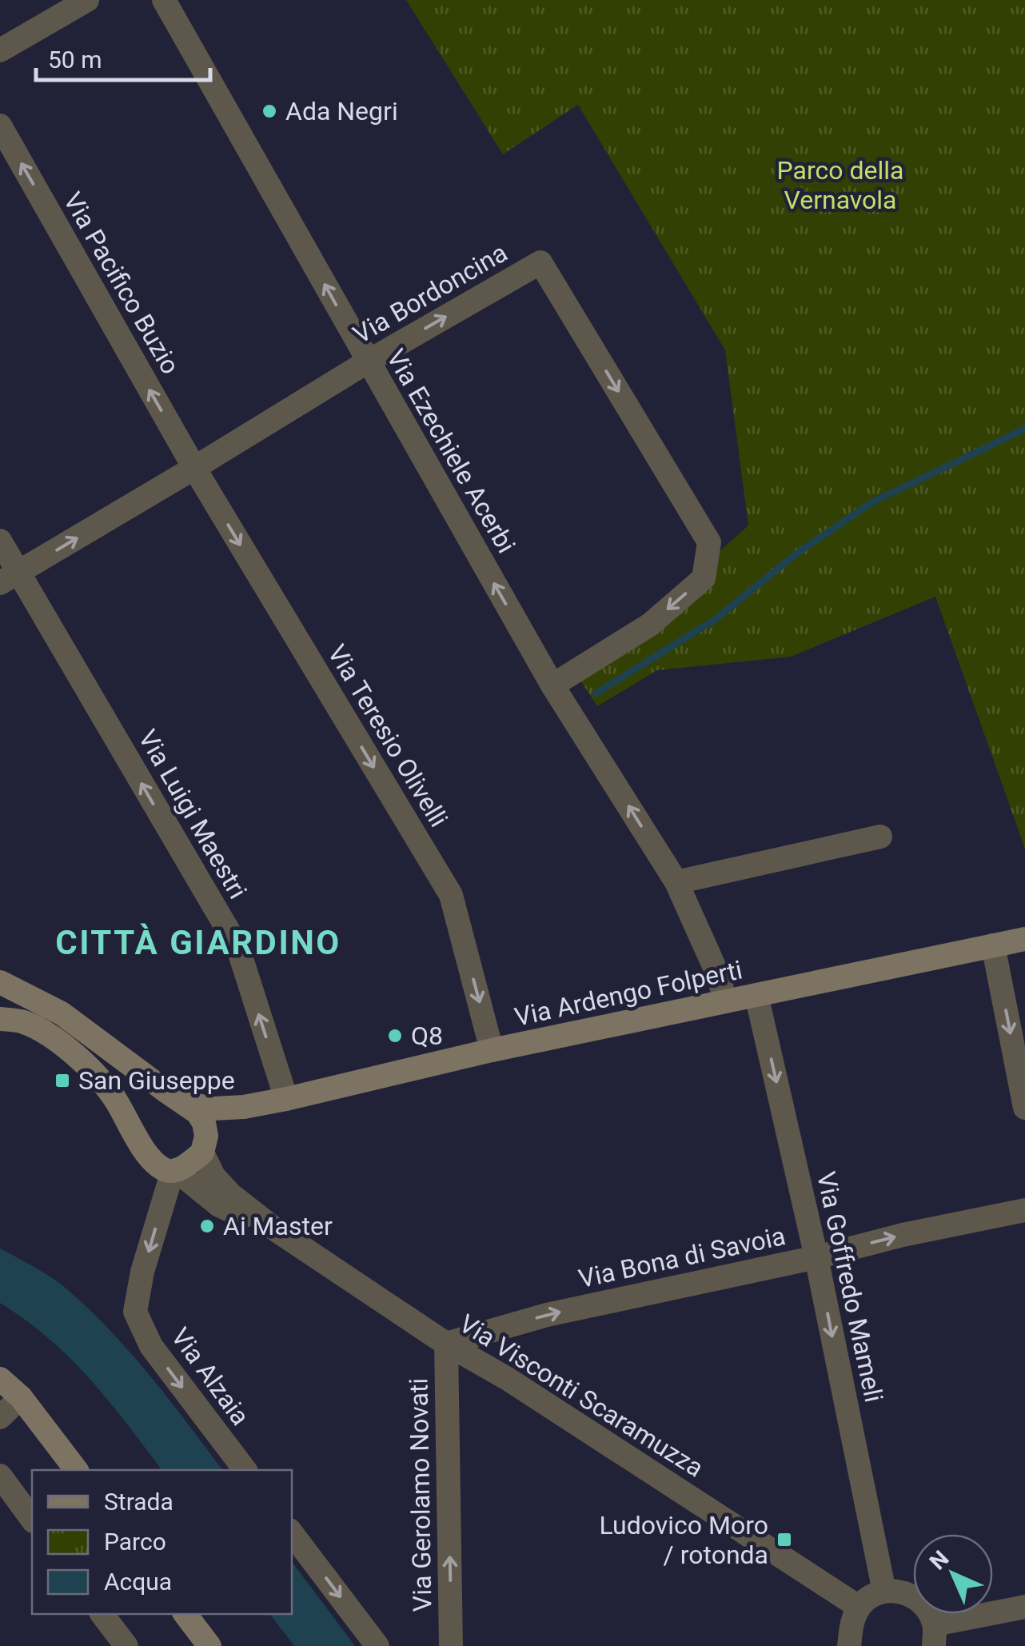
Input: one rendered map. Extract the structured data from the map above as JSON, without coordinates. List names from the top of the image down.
{
  "streets": {
    "street": [
      "Via Pacifico Buzio",
      "Via Bordoncina",
      "Via Ezechiele Acerbi",
      "Via Teresio Olivelli",
      "Via Luigi Maestri",
      "Via Ardengo Folperti",
      "Via Bona di Savoia",
      "Via Goffredo Mameli",
      "Via Alzaia",
      "Via Visconti Scaramuzza",
      "Via Gerolamo Novati"
    ]
  },
  "crossings": [
    ["Via Pacifico Buzio", "Via Bordoncina"],
    ["Via Pacifico Buzio", "Via Teresio Olivelli"],
    ["Via Bordoncina", "Via Ezechiele Acerbi"],
    ["Via Bordoncina", "Via Teresio Olivelli"],
    ["Via Bordoncina", "Via Luigi Maestri"],
    ["Via Ezechiele Acerbi", "Via Ardengo Folperti"],
    ["Via Teresio Olivelli", "Via Ardengo Folperti"],
    ["Via Luigi Maestri", "Via Ardengo Folperti"],
    ["Via Ardengo Folperti", "Via Goffredo Mameli"],
    ["Via Ardengo Folperti", "Via Alzaia"],
    ["Via Ardengo Folperti", "Via Visconti Scaramuzza"],
    ["Via Bona di Savoia", "Via Goffredo Mameli"],
    ["Via Bona di Savoia", "Via Visconti Scaramuzza"],
    ["Via Bona di Savoia", "Via Gerolamo Novati"],
    ["Via Alzaia", "Via Visconti Scaramuzza"],
    ["Via Visconti Scaramuzza", "Via Gerolamo Novati"]
  ],
  "one_way": [
    "Via Pacifico Buzio",
    "Via Ezechiele Acerbi",
    "Via Teresio Olivelli",
    "Via Luigi Maestri",
    "Via Bona di Savoia",
    "Via Goffredo Mameli",
    "Via Gerolamo Novati"
  ],
  "districts": ["CITTÀ GIARDINO"],
  "parks": ["Parco della Vernavola"],
  "places": {
    "other": ["Ada Negri", "Q8", "Ai Master"],
    "transit": ["San Giuseppe", "Ludovico Moro / rotonda"]
  },
  "legend": ["Strada", "Parco", "Acqua"],
  "scale_bar": "50 m",
  "north": "top left"
}
